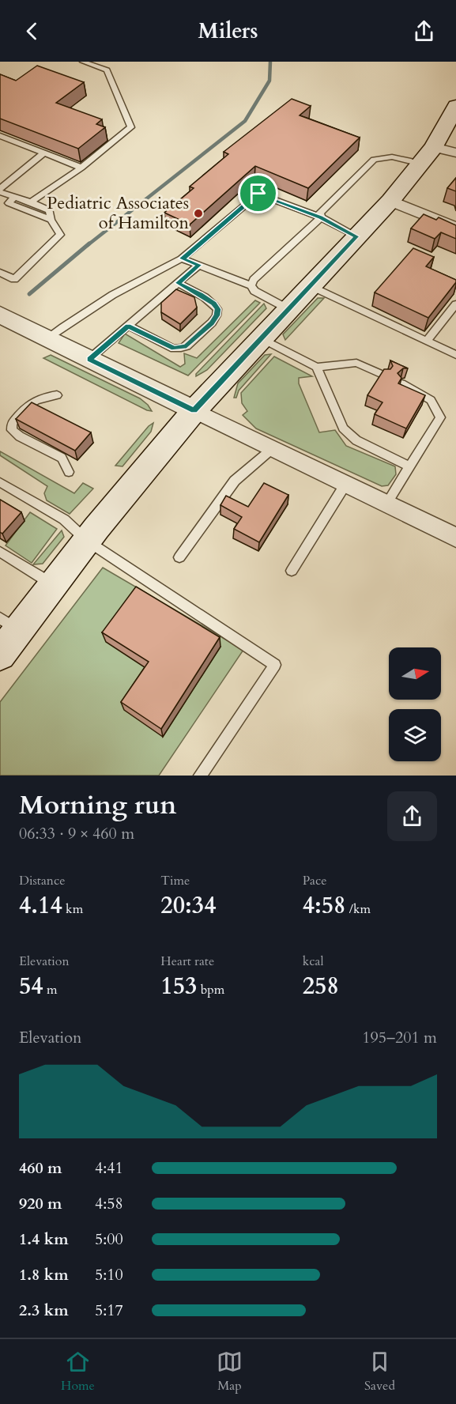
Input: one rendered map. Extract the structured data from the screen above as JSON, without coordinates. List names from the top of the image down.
{
  "places": ["Pediatric Associates of Hamilton"],
  "north": "right",
  "page": {
    "header": "Milers",
    "heading": ["Morning run", "06:33 · 9 × 460 m"],
    "stats": [
      ["Distance", "4.14 km"],
      ["Time", "20:34"],
      ["Pace", "4:58 /km"],
      ["Elevation", "54 m"],
      ["Heart rate", "153 bpm"],
      ["kcal", "258"]
    ],
    "chart": ["Elevation", "195–201 m"],
    "list": [
      {
        "name": "460 m",
        "note": "4:41"
      },
      {
        "name": "920 m",
        "note": "4:58"
      },
      {
        "name": "1.4 km",
        "note": "5:00"
      },
      {
        "name": "1.8 km",
        "note": "5:10"
      },
      {
        "name": "2.3 km",
        "note": "5:17"
      }
    ],
    "tabs": ["Home", "Map", "Saved"]
  }
}
